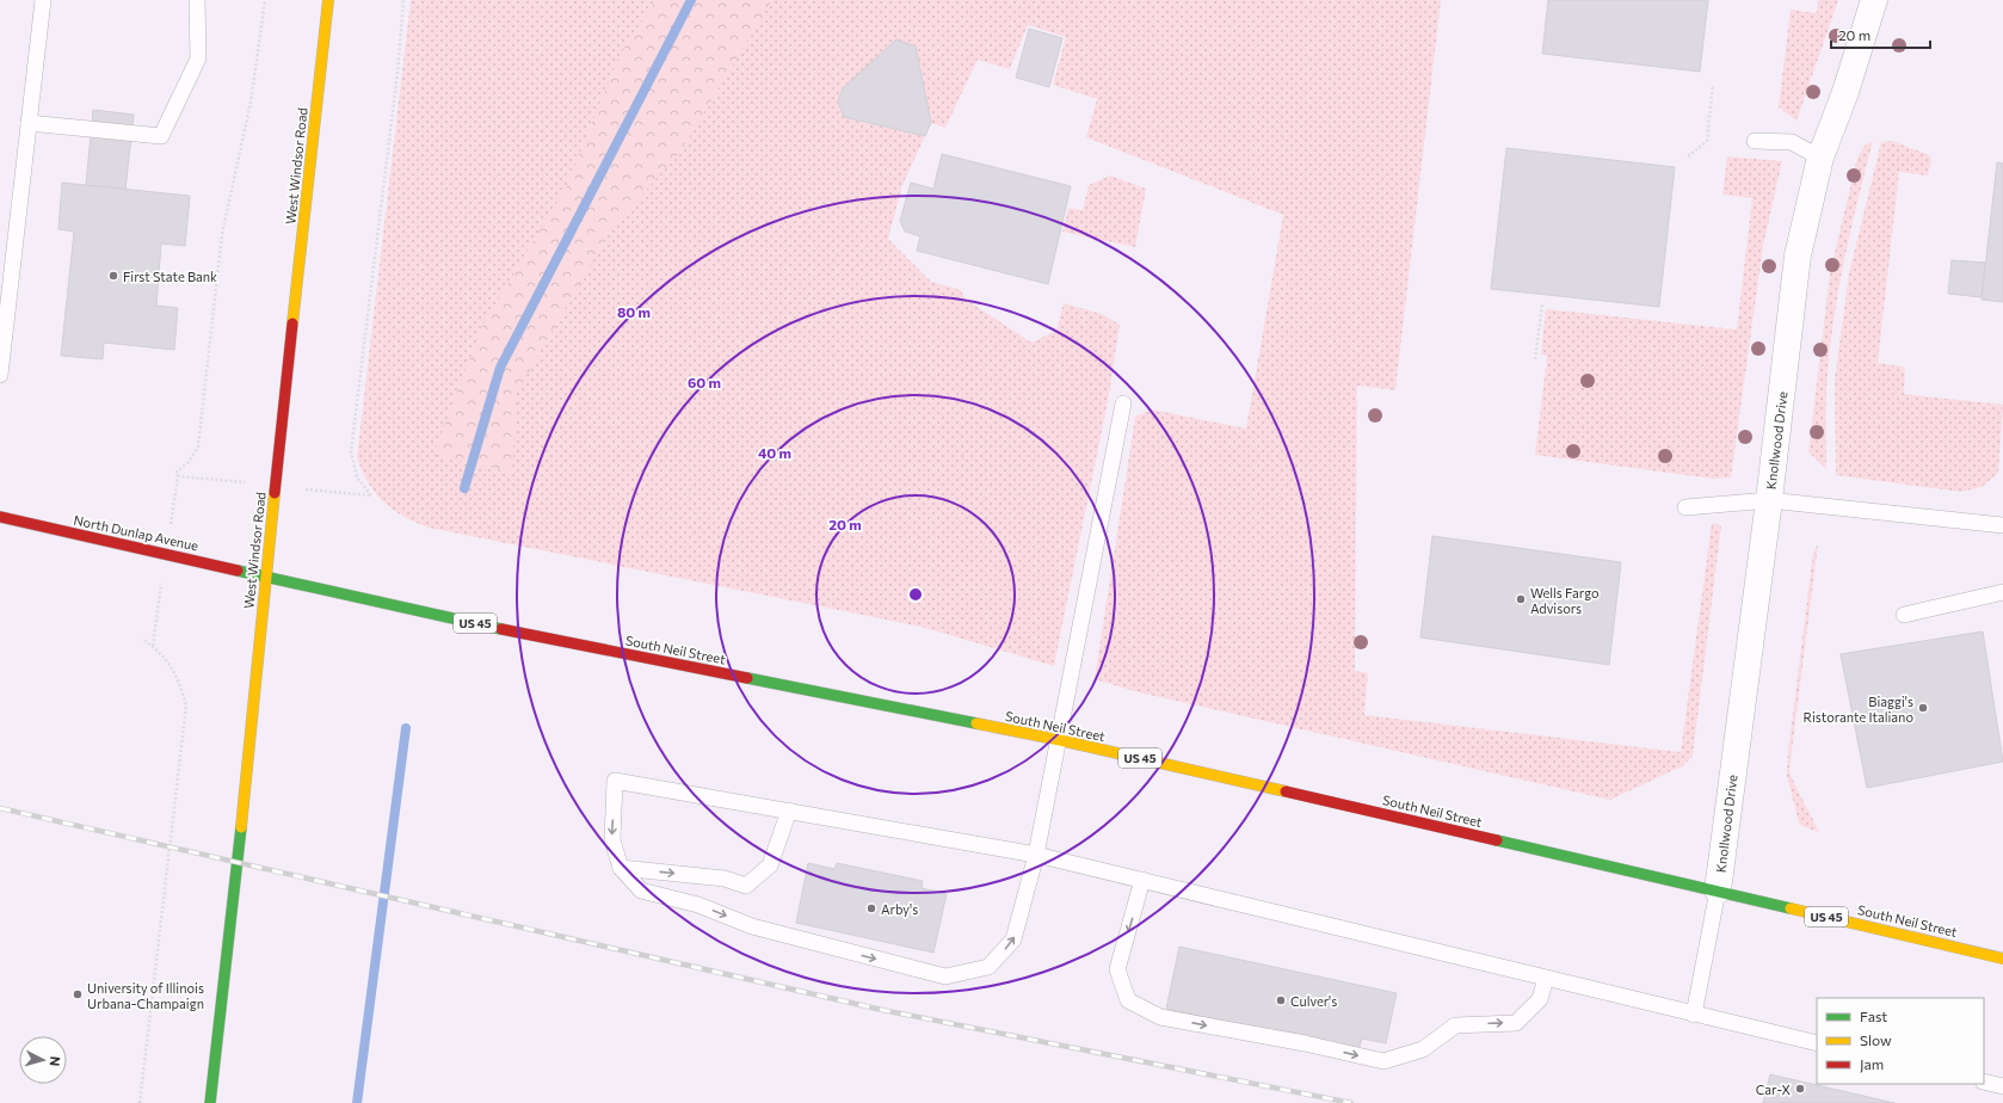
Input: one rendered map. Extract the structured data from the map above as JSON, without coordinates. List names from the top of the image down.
{
  "streets": {
    "main road": [
      "West Windsor Road",
      "North Dunlap Avenue",
      "US 45",
      "South Neil Street"
    ],
    "street": ["Knollwood Drive"]
  },
  "crossings": [
    ["West Windsor Road", "North Dunlap Avenue"],
    ["West Windsor Road", "South Neil Street"],
    ["Knollwood Drive", "South Neil Street"],
    ["North Dunlap Avenue", "South Neil Street"]
  ],
  "places": [
    "First State Bank",
    "Wells Fargo Advisors",
    "Biaggi's Ristorante Italiano",
    "Arby's",
    "University of Illinois Urbana-Champaign",
    "Culver's",
    "Car-X"
  ],
  "legend": ["Fast", "Slow", "Jam"],
  "scale_bar": "20 m",
  "north": "right",
  "rings": [
    "80 m",
    "60 m",
    "40 m",
    "20 m"
  ]
}
